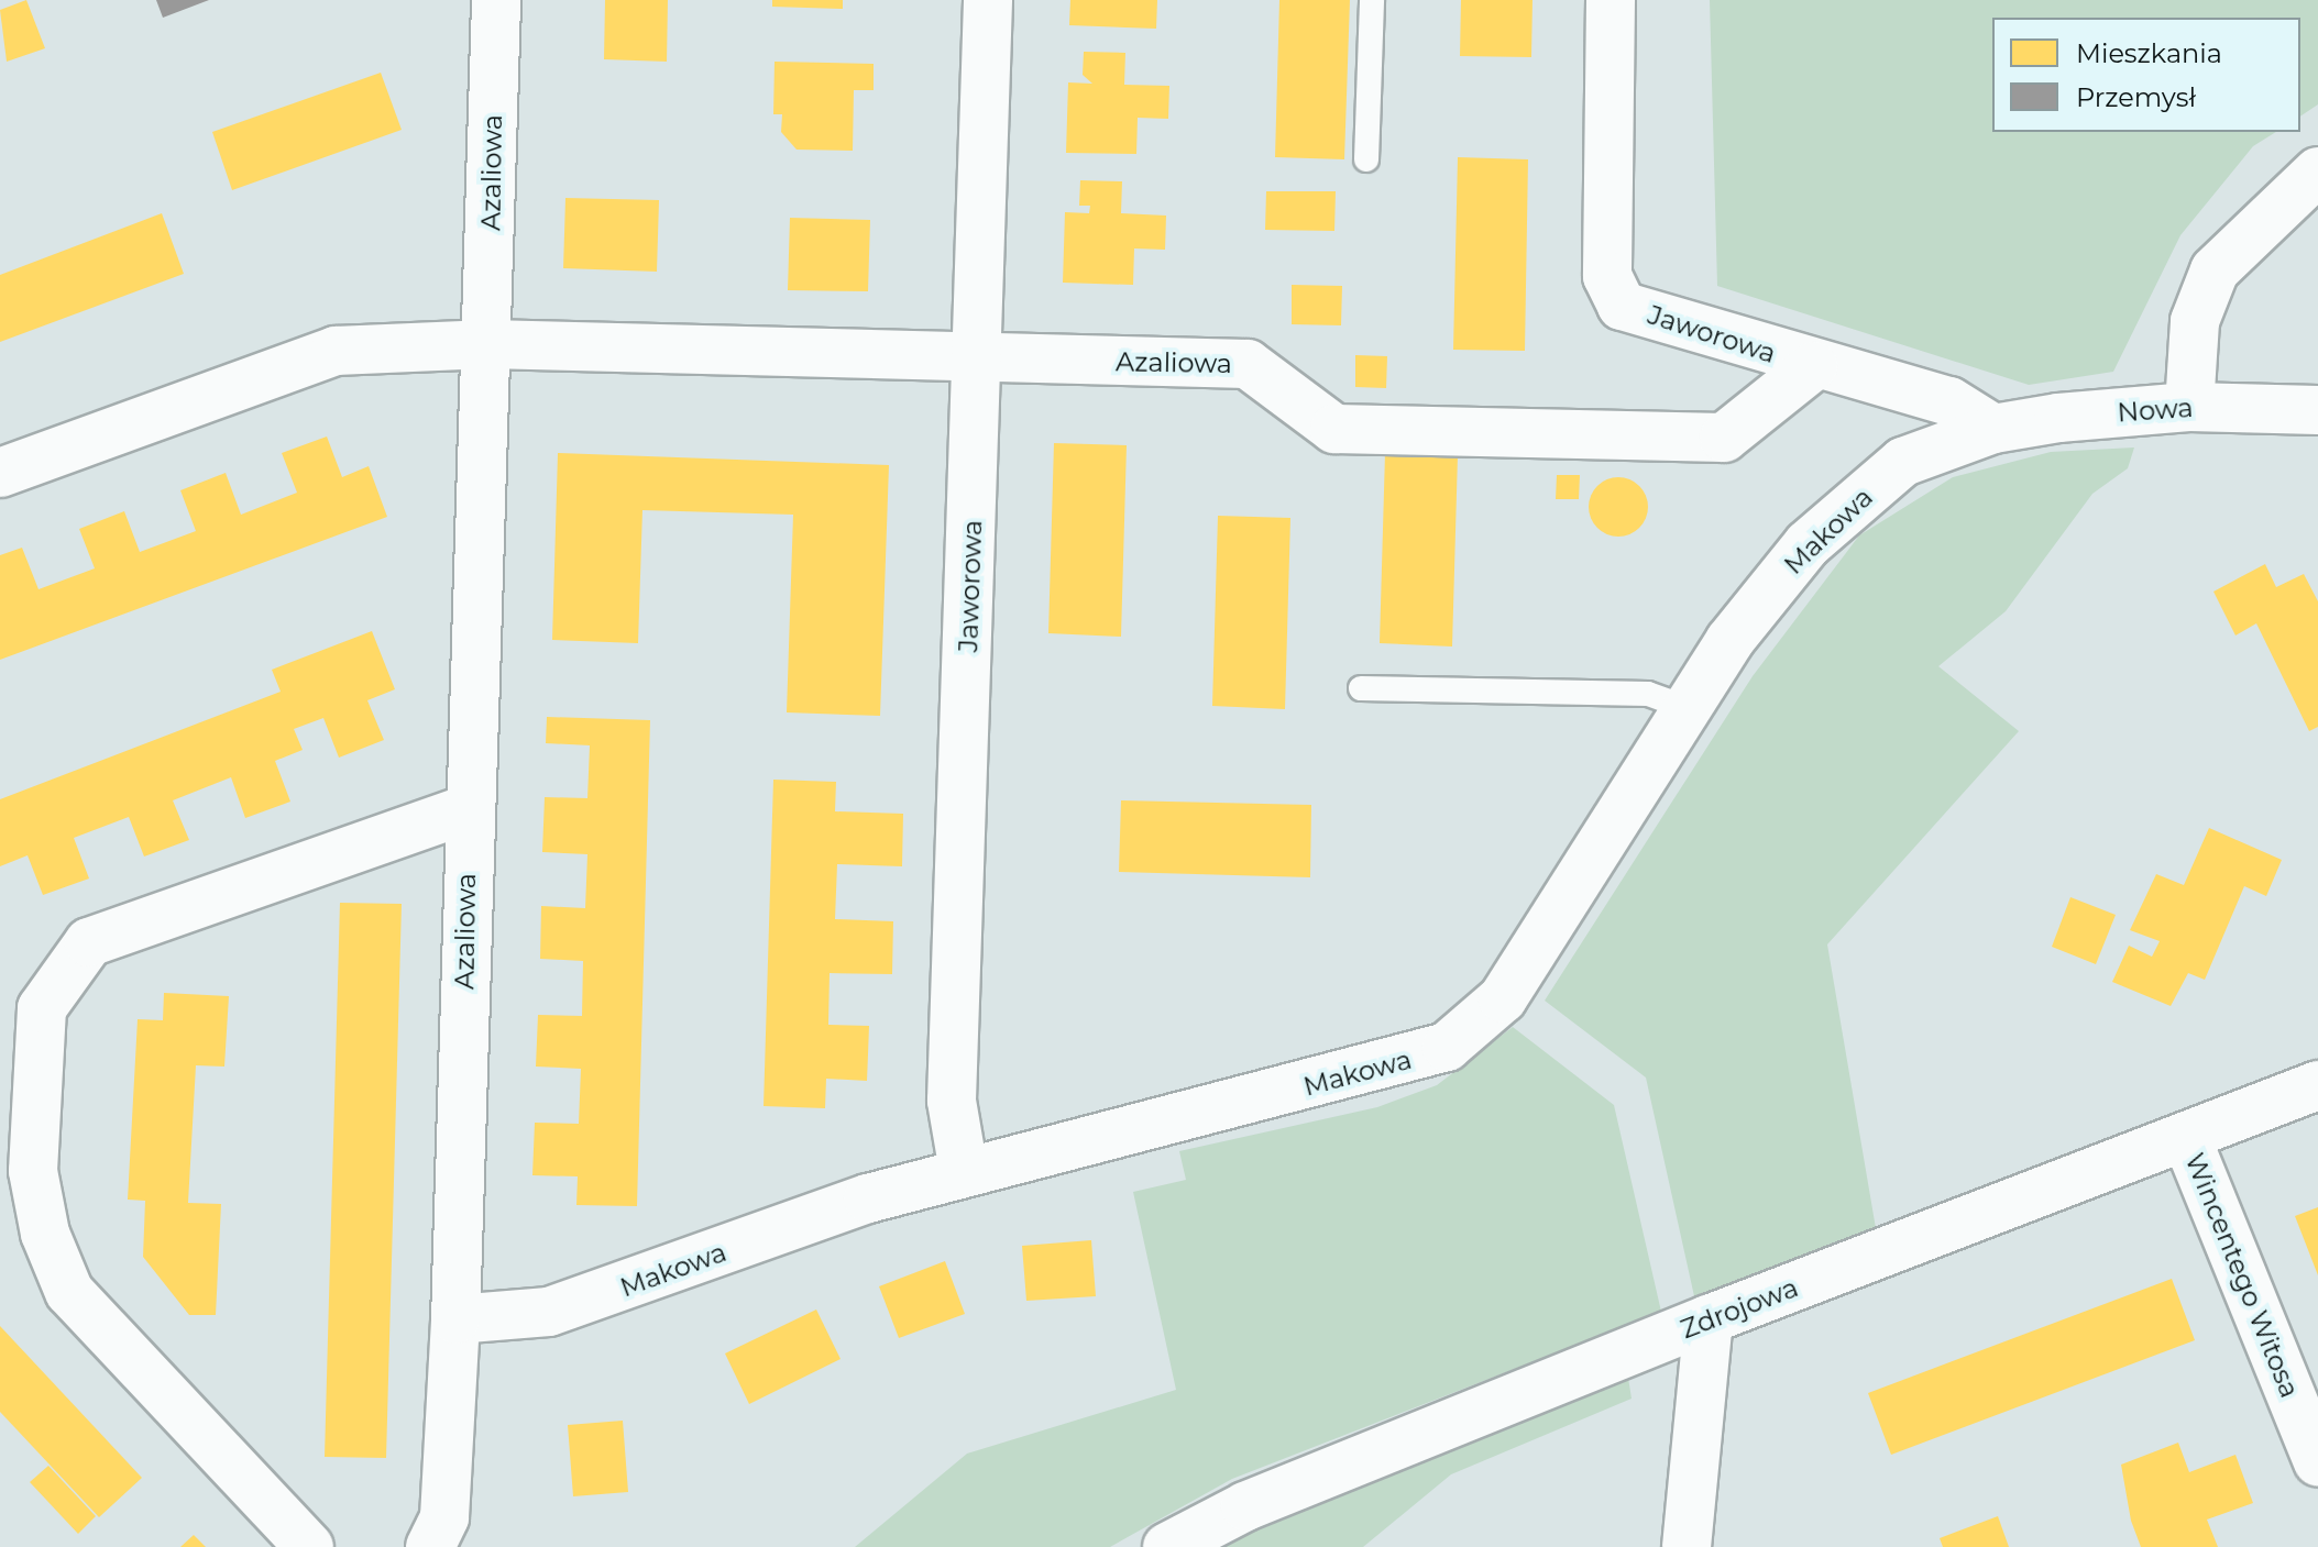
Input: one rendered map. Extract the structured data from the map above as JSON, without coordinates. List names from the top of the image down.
{
  "streets": {
    "street": [
      "Azaliowa",
      "Jaworowa",
      "Nowa",
      "Makowa",
      "Wincentego Witosa",
      "Zdrojowa"
    ]
  },
  "crossings": [
    ["Azaliowa", "Jaworowa"],
    ["Azaliowa", "Makowa"],
    ["Jaworowa", "Nowa"],
    ["Jaworowa", "Makowa"],
    ["Nowa", "Makowa"],
    ["Wincentego Witosa", "Zdrojowa"]
  ],
  "legend": ["Mieszkania", "Przemysł"]
}
